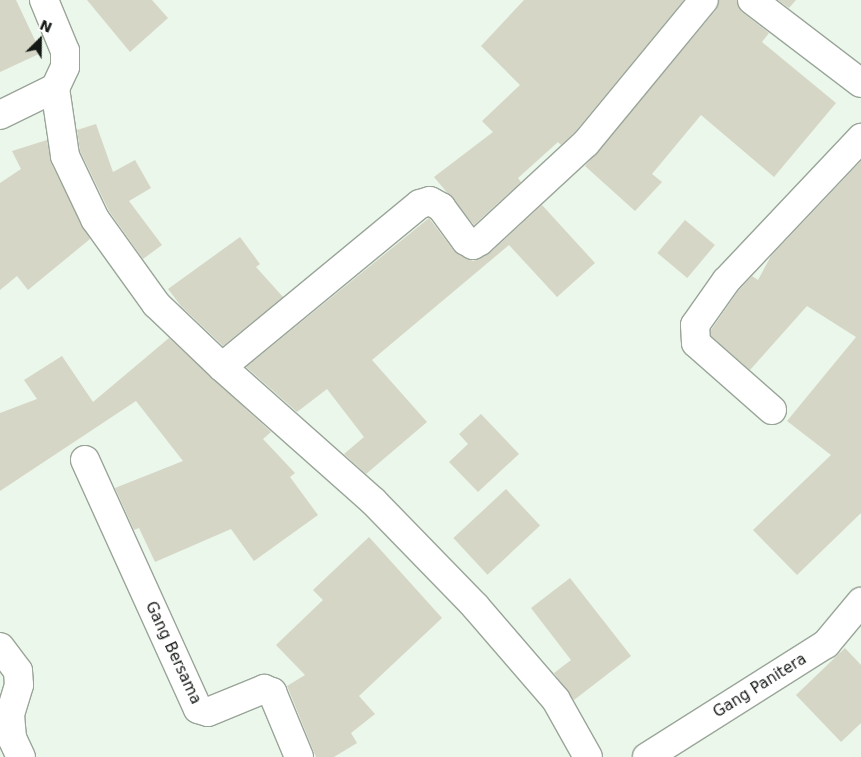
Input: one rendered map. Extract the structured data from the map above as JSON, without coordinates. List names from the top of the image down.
{
  "streets": {
    "street": ["Gang Bersama", "Gang Panitera"]
  },
  "north": "top right"
}
